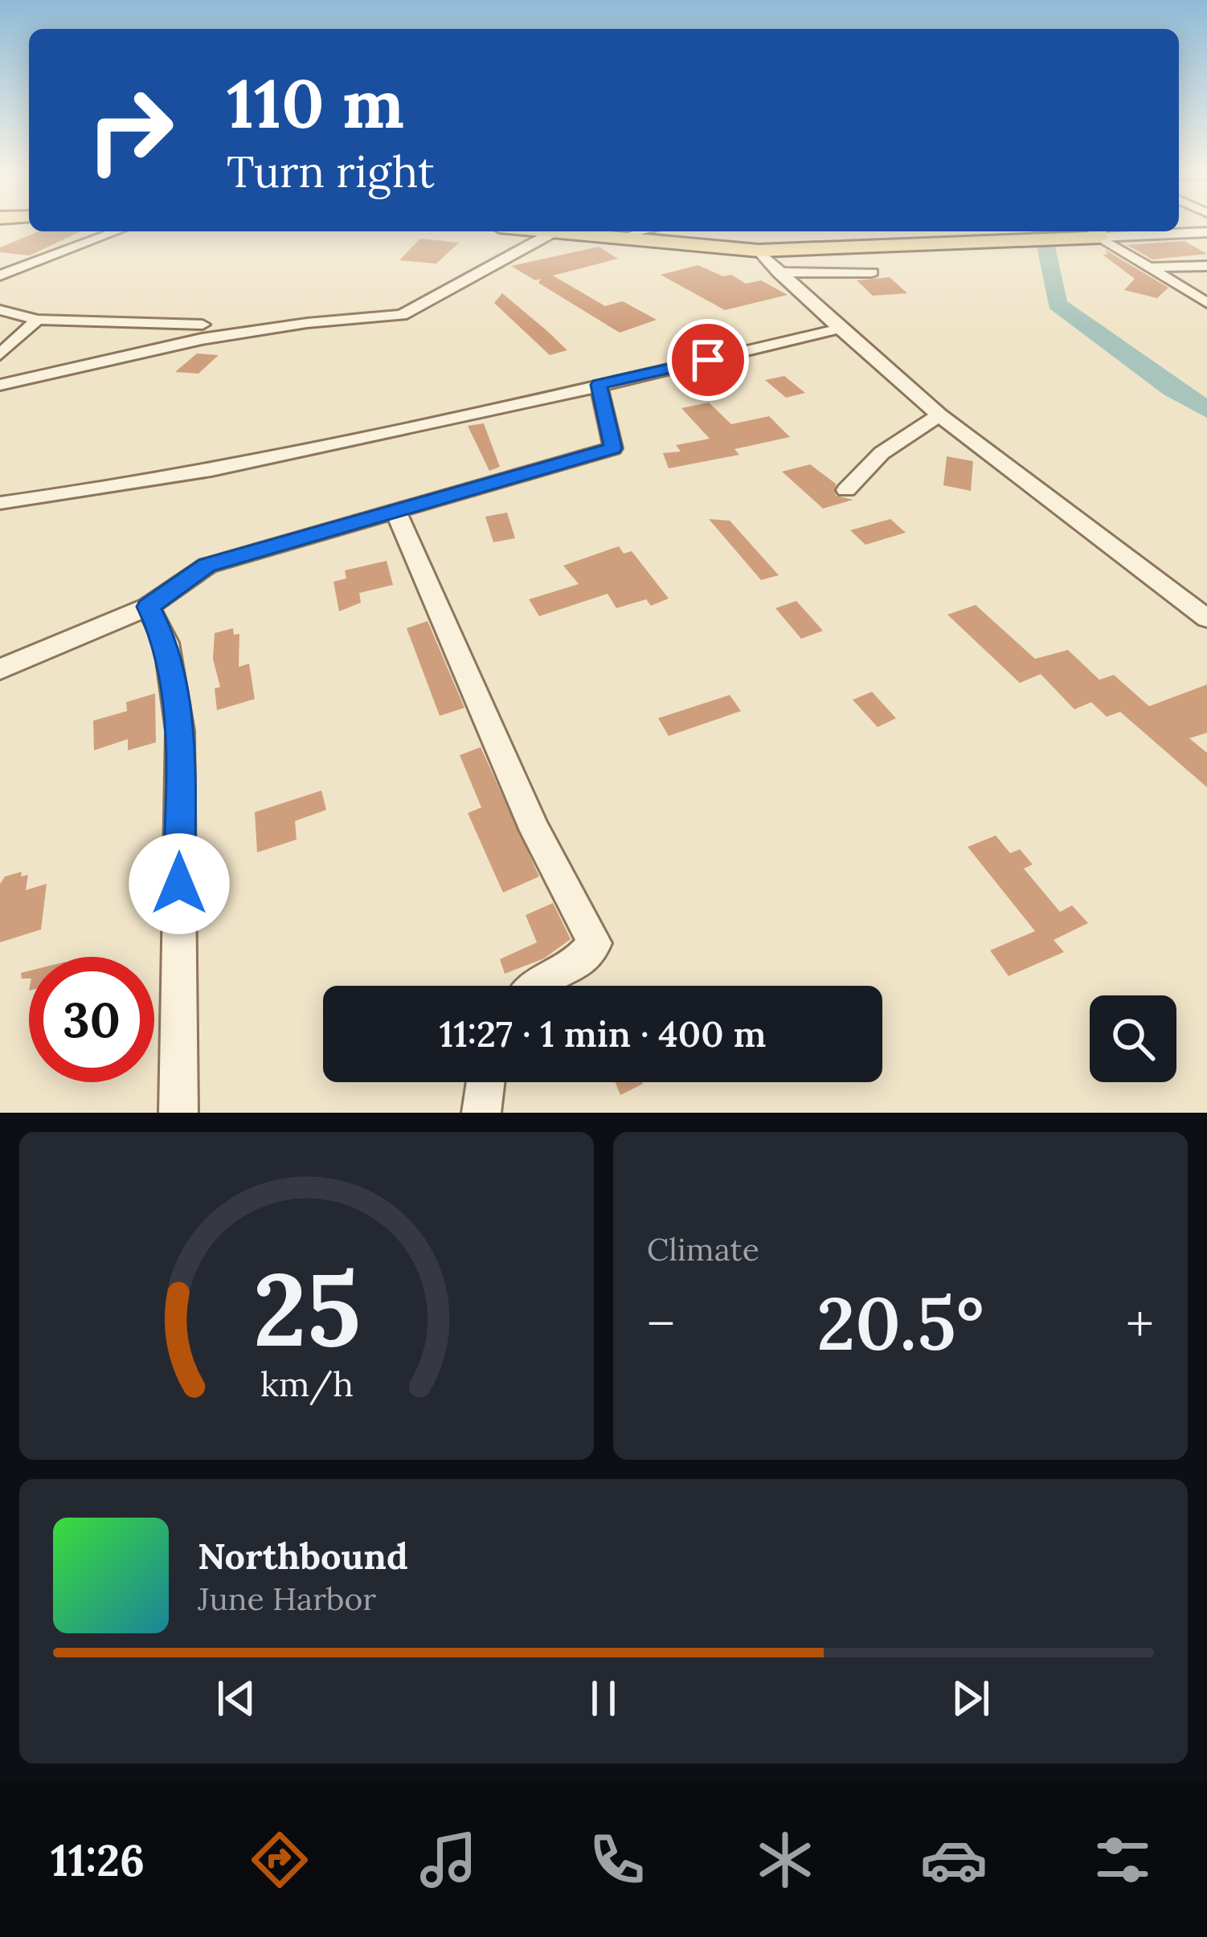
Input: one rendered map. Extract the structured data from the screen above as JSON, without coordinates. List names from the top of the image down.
{
  "page": {
    "turn": ["110 m", "Turn right"],
    "limit": "30",
    "trip": "11:27 · 1 min · 400 m",
    "tile": "Climate",
    "heat": ["−", "20.5°", "+"],
    "song": ["Northbound", "June Harbor"],
    "tabs": "11:26",
    "gauge": ["25", "km/h"]
  }
}
